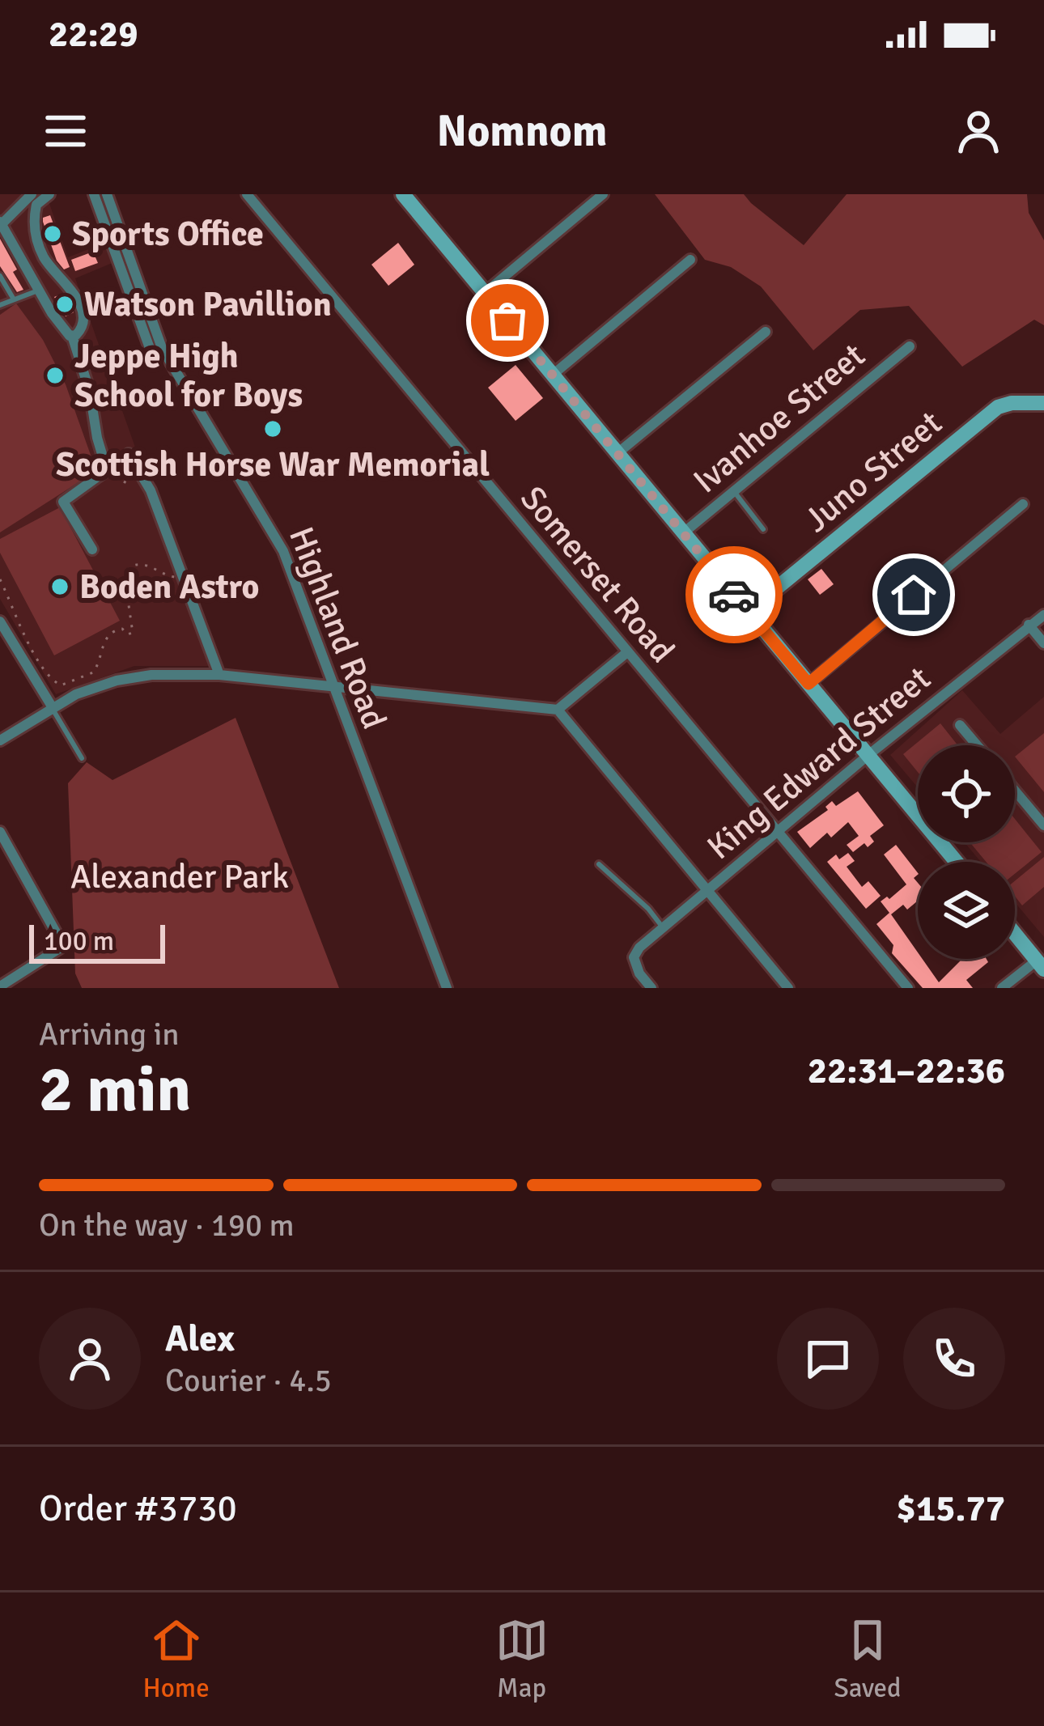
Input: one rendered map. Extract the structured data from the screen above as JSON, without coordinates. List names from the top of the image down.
{
  "streets": {
    "main road": ["Juno Street"],
    "street": [
      "Ivanhoe Street",
      "Somerset Road",
      "Highland Road",
      "King Edward Street"
    ]
  },
  "crossings": [
    ["Somerset Road", "King Edward Street"]
  ],
  "parks": ["Alexander Park"],
  "places": [
    "Sports Office",
    "Watson Pavillion",
    "Jeppe High School for Boys",
    "Scottish Horse War Memorial",
    "Boden Astro"
  ],
  "scale_bar": "100 m",
  "page": {
    "status": "22:29",
    "header": "Nomnom",
    "scale": "100 m",
    "heading": ["2 min", "Arriving in", "22:31–22:36"],
    "panel": [
      "Alex",
      "Courier · 4.5",
      "Order #3730",
      "$15.77"
    ],
    "bar": "On the way · 190 m",
    "tabs": ["Home", "Map", "Saved"]
  }
}
